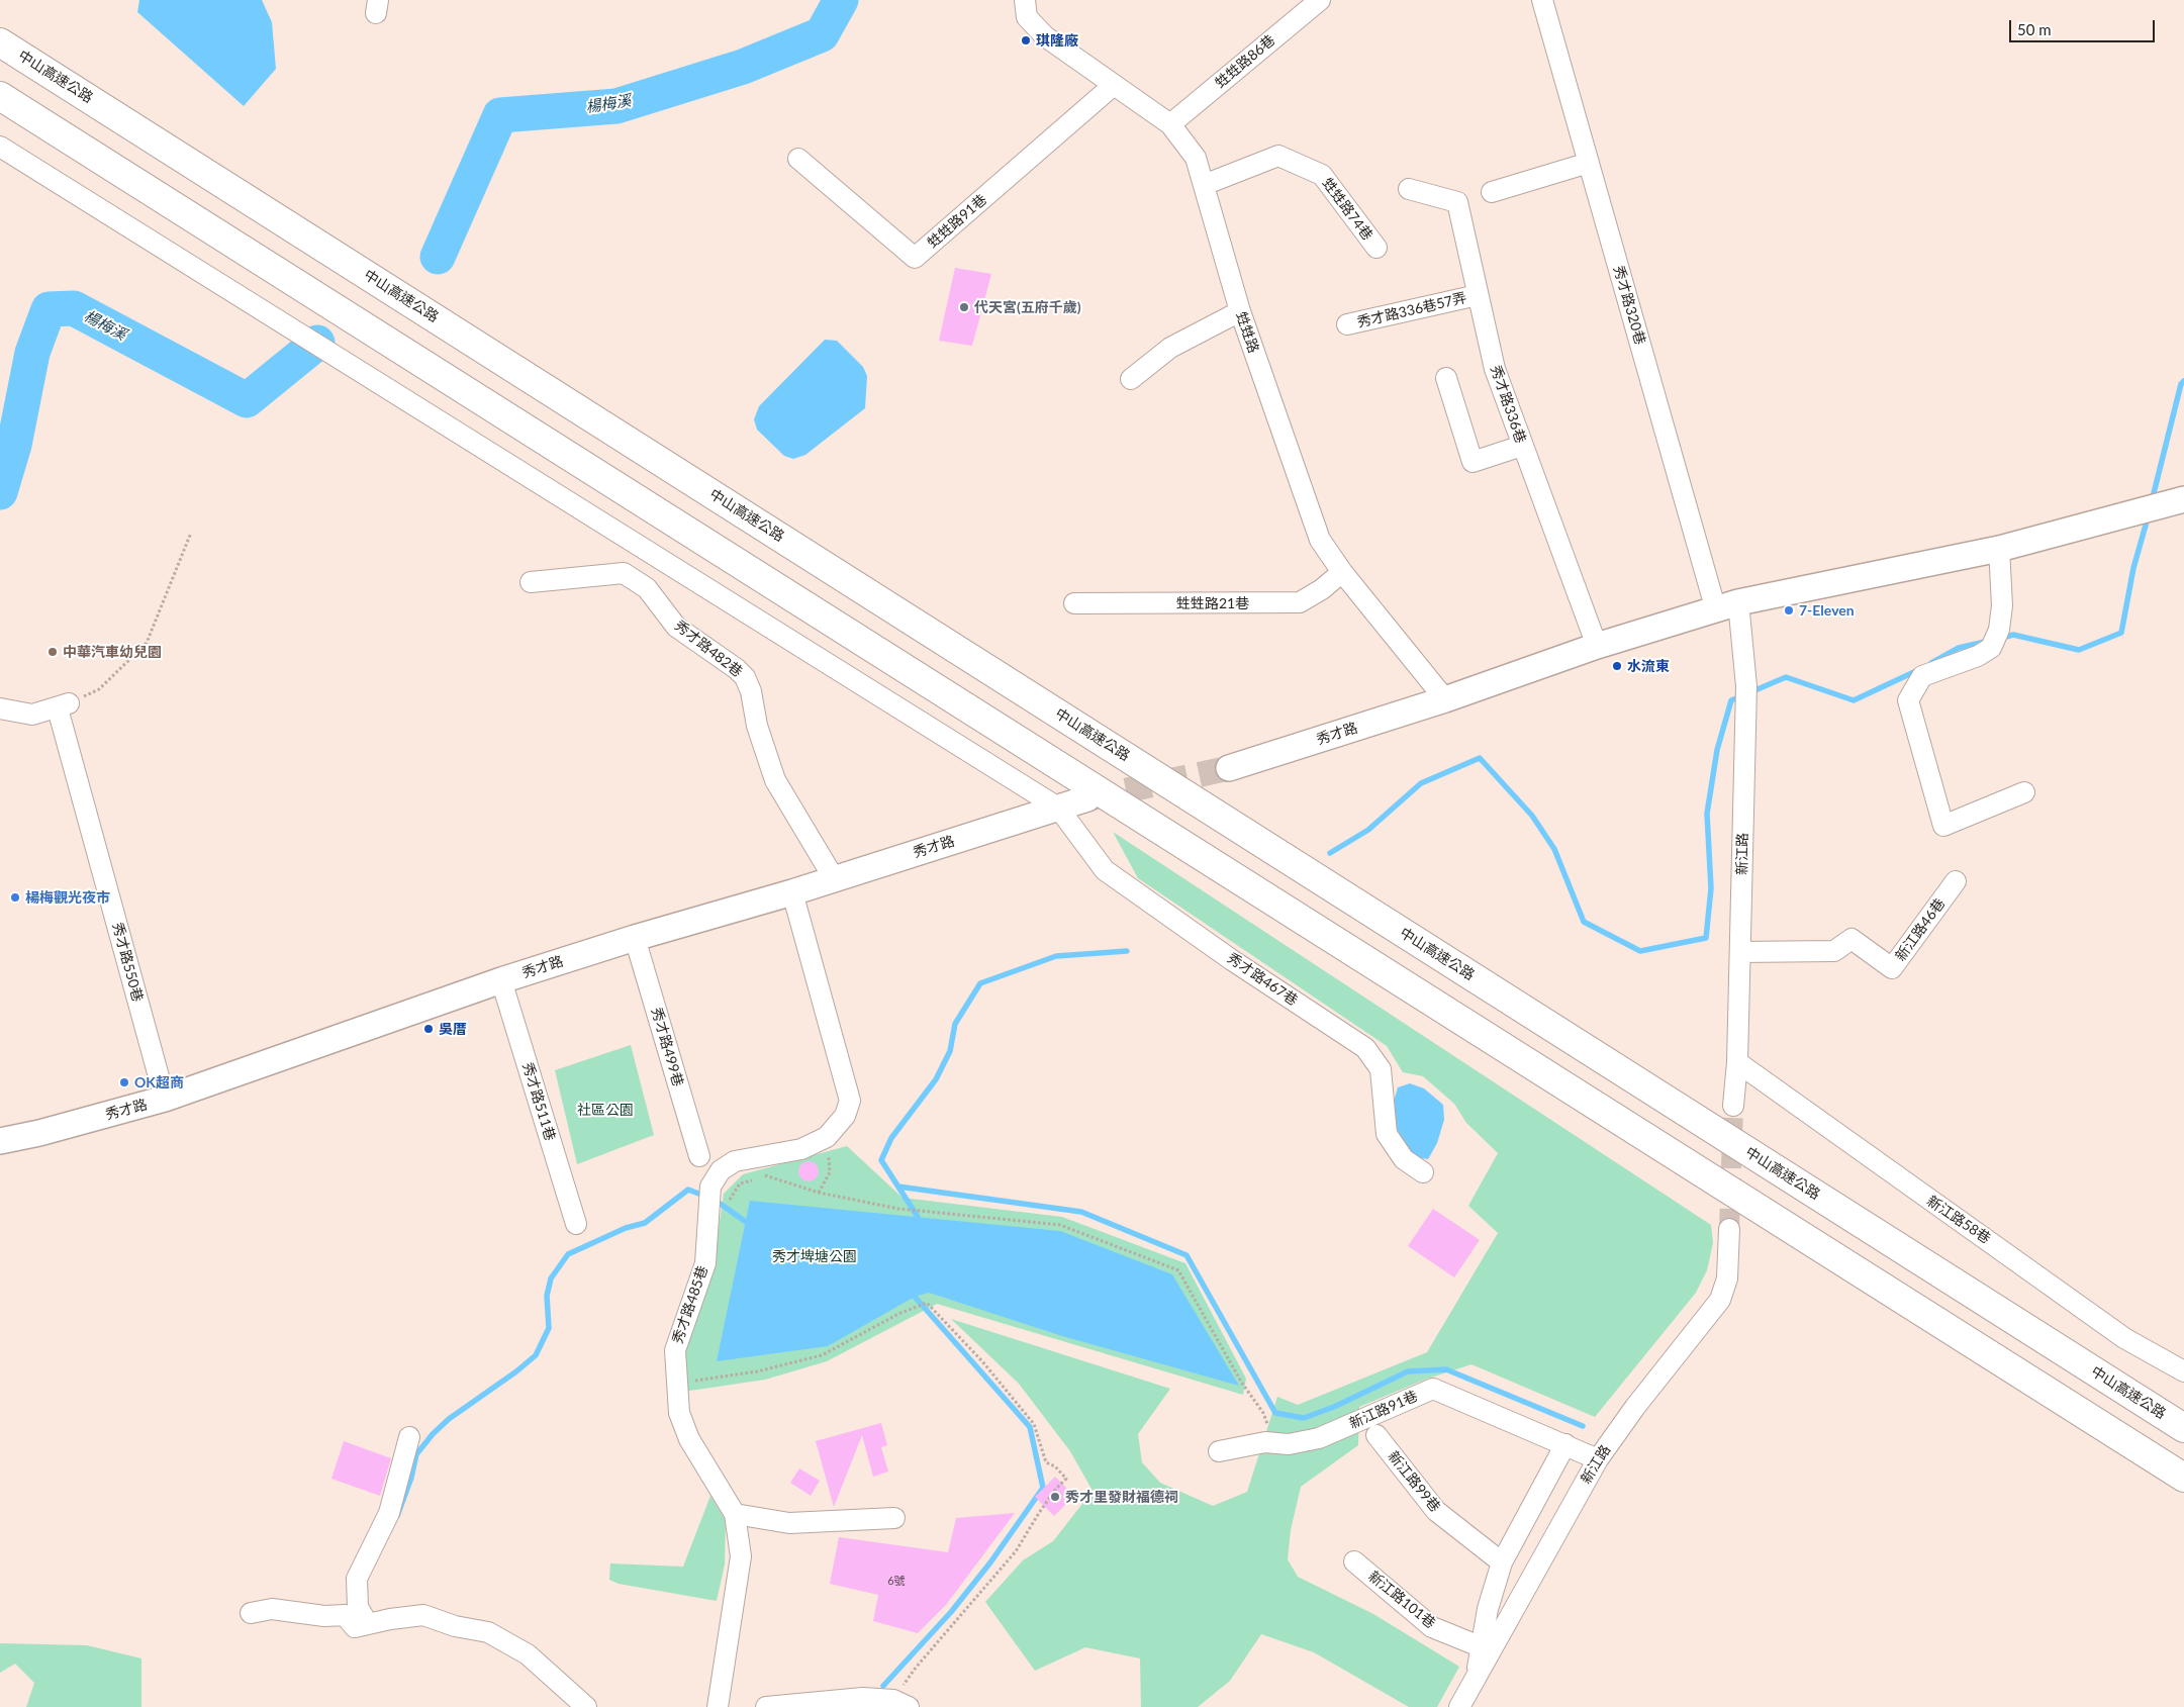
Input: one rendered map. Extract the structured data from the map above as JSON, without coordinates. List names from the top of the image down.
{
  "streets": {
    "highway": ["中山高速公路"],
    "main road": ["秀才路"],
    "street": [
      "甡甡路86巷",
      "甡甡路74巷",
      "甡甡路91巷",
      "秀才路320巷",
      "秀才路336巷57弄",
      "甡甡路",
      "秀才路336巷",
      "甡甡路21巷",
      "秀才路482巷",
      "新江路",
      "新江路46巷",
      "秀才路550巷",
      "秀才路467巷",
      "秀才路499巷",
      "秀才路511巷",
      "新江路58巷",
      "秀才路485巷",
      "新江路91巷",
      "新江路99巷",
      "新江路101巷"
    ]
  },
  "crossings": [
    ["甡甡路86巷", "甡甡路"],
    ["甡甡路74巷", "甡甡路"],
    ["甡甡路91巷", "甡甡路"],
    ["秀才路320巷", "秀才路"],
    ["秀才路320巷", "新江路"],
    ["秀才路336巷57弄", "秀才路336巷"],
    ["甡甡路", "甡甡路21巷"],
    ["甡甡路", "秀才路"],
    ["秀才路336巷", "秀才路"],
    ["秀才路482巷", "秀才路"],
    ["秀才路", "新江路"],
    ["秀才路", "秀才路550巷"],
    ["秀才路", "秀才路467巷"],
    ["秀才路", "秀才路499巷"],
    ["秀才路", "秀才路511巷"],
    ["秀才路", "秀才路485巷"],
    ["新江路", "新江路46巷"],
    ["新江路", "新江路58巷"],
    ["新江路", "新江路91巷"]
  ],
  "water": ["楊梅溪"],
  "parks": ["社區公園", "秀才埤塘公園"],
  "places": [
    "琪隆廠",
    "代天宮(五府千歲)",
    "7-Eleven",
    "中華汽車幼兒園",
    "水流東",
    "楊梅觀光夜市",
    "吳厝",
    "OK超商",
    "秀才里發財福德祠"
  ],
  "house_numbers": ["6號"],
  "scale_bar": "50 m"
}
